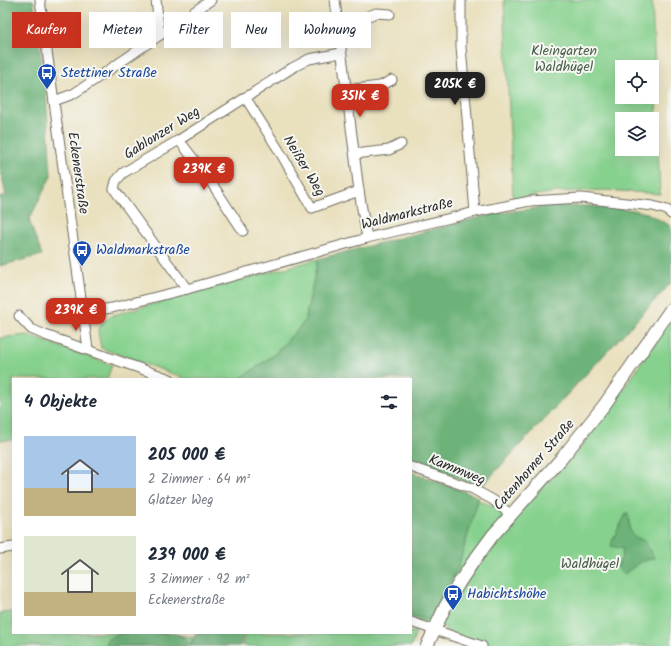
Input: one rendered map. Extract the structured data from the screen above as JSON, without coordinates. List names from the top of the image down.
{
  "streets": {
    "street": [
      "Gablonzer Weg",
      "Neißer Weg",
      "Eckenerstraße",
      "Waldmarkstraße",
      "Catenhorner Straße",
      "Kammweg"
    ]
  },
  "crossings": [
    ["Gablonzer Weg", "Neißer Weg"],
    ["Gablonzer Weg", "Waldmarkstraße"],
    ["Eckenerstraße", "Waldmarkstraße"],
    ["Catenhorner Straße", "Kammweg"]
  ],
  "parks": ["Kleingarten Waldhügel", "Waldhügel"],
  "places": {
    "bus stop": ["Stettiner Straße", "Waldmarkstraße", "Habichtshöhe"]
  },
  "page": {
    "chip": [
      "Kaufen",
      "Mieten",
      "Filter",
      "Neu",
      "Wohnung"
    ],
    "price": [
      "205K €",
      "351K €",
      "239K €",
      "239K €"
    ],
    "heading": "4 Objekte",
    "list": [
      {
        "name": "205 000 €",
        "note": "2 Zimmer · 64 m² · Glatzer Weg"
      },
      {
        "name": "239 000 €",
        "note": "3 Zimmer · 92 m² · Eckenerstraße"
      }
    ]
  }
}
